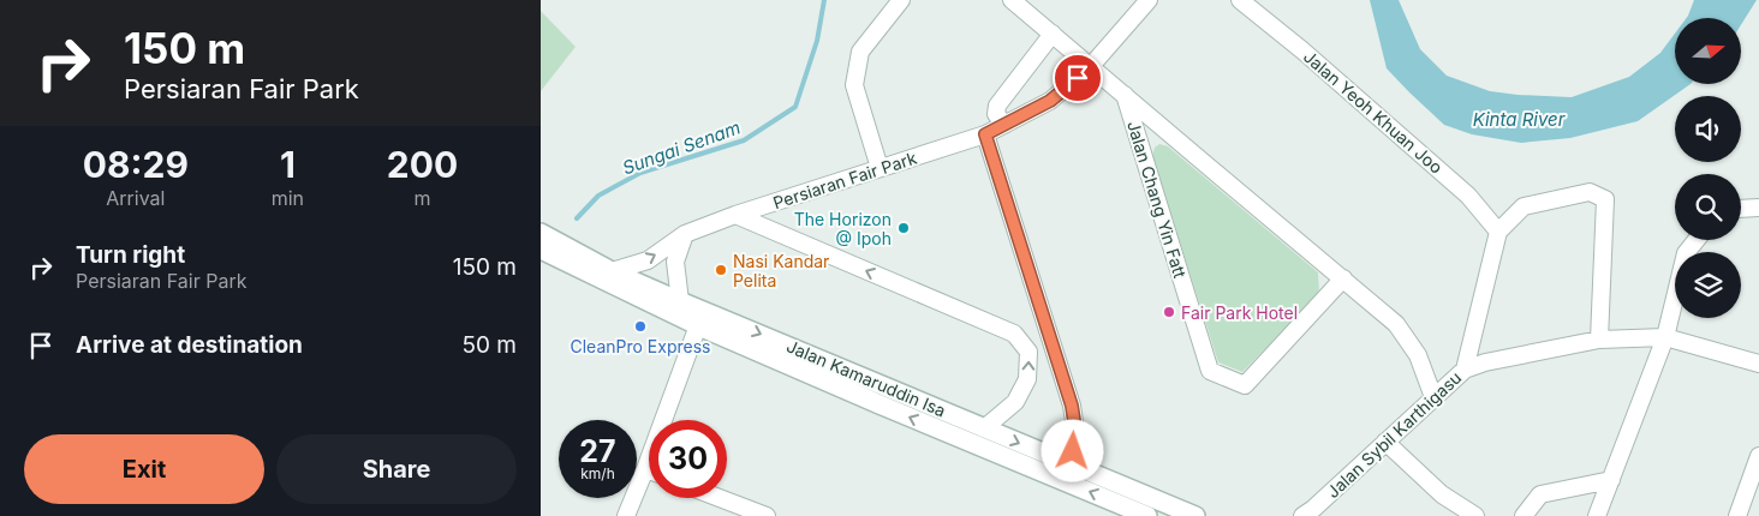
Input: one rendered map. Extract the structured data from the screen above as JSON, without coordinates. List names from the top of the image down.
{
  "streets": {
    "main road": ["Jalan Kamaruddin Isa"],
    "street": [
      "Jalan Yeoh Khuan Joo",
      "Persiaran Fair Park",
      "Jalan Chang Yin Fatt",
      "Jalan Sybil Karthigasu"
    ]
  },
  "crossings": [
    ["Persiaran Fair Park", "Jalan Chang Yin Fatt"],
    ["Persiaran Fair Park", "Jalan Kamaruddin Isa"],
    ["Jalan Chang Yin Fatt", "Jalan Sybil Karthigasu"]
  ],
  "water": ["Kinta River", "Sungai Senam"],
  "places": [
    "The Horizon @ Ipoh",
    "Nasi Kandar Pelita",
    "Fair Park Hotel",
    "CleanPro Express"
  ],
  "north": "right",
  "page": {
    "turn": ["150 m", "Persiaran Fair Park"],
    "eta": [
      "08:29",
      "Arrival",
      "1",
      "min",
      "200",
      "m"
    ],
    "list": [
      {
        "name": "Turn right",
        "note": "Persiaran Fair Park",
        "value": "150 m"
      },
      {
        "name": "Arrive at destination",
        "value": "50 m"
      }
    ],
    "speed": "27 km/h",
    "limit": "30",
    "buttons": ["Exit", "Share"]
  }
}
